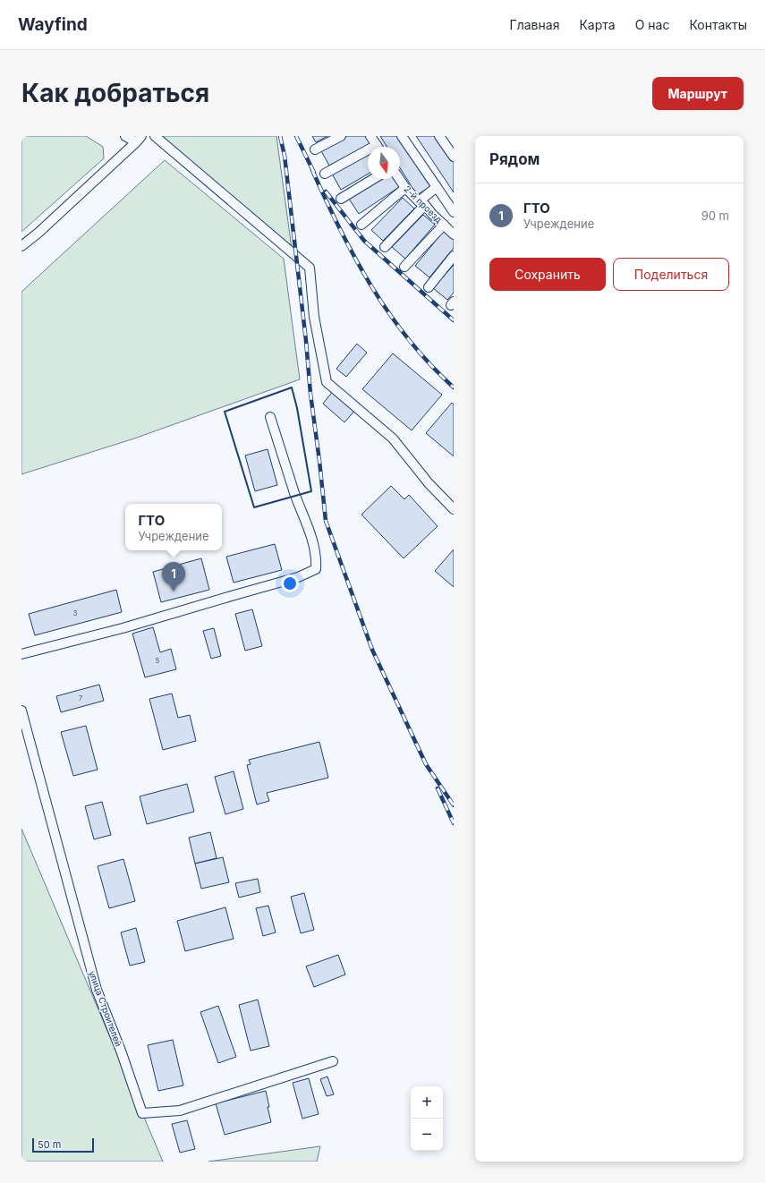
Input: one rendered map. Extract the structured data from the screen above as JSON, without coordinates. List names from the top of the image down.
{
  "streets": {
    "street": ["2-й проезд", "улица Строителей"]
  },
  "house_numbers": ["3", "5", "7"],
  "scale_bar": "50 m",
  "north": "bottom",
  "page": {
    "header": "Wayfind",
    "nav": [
      "Главная",
      "Карта",
      "О нас",
      "Контакты"
    ],
    "buttons": [
      "Маршрут",
      ["Сохранить", "Поделиться"]
    ],
    "title": "Как добраться",
    "heading": "Рядом",
    "list": [
      {
        "mark": "1",
        "name": "ГТО",
        "note": "Учреждение",
        "value": "90 m"
      }
    ],
    "popup": ["ГТО", "Учреждение"],
    "pins": "1",
    "map_buttons": ["+", "−"],
    "scale": "50 m"
  }
}
